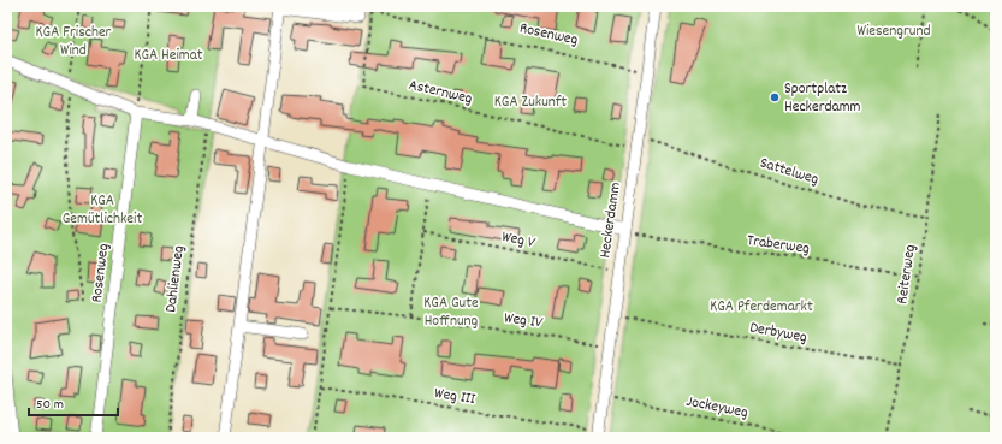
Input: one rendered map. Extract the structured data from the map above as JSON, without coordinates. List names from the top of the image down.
{
  "streets": {
    "street": ["Rosenweg", "Heckerdamm"],
    "path": [
      "Asternweg",
      "Sattelweg",
      "Weg V",
      "Traberweg",
      "Reiterweg",
      "Dahlienweg",
      "Weg IV",
      "Derbyweg",
      "Weg III",
      "Jockeyweg"
    ]
  },
  "crossings": [
    ["Rosenweg", "Asternweg"],
    ["Sattelweg", "Reiterweg"],
    ["Heckerdamm", "Traberweg"],
    ["Traberweg", "Reiterweg"],
    ["Reiterweg", "Derbyweg"]
  ],
  "parks": [
    "Wiesengrund",
    "KGA Frischer Wind",
    "KGA Heimat",
    "KGA Zukunft",
    "KGA Gemütlichkeit",
    "KGA Gute Hoffnung",
    "KGA Pferdemarkt"
  ],
  "places": ["Sportplatz Heckerdamm"],
  "scale_bar": "50 m"
}
